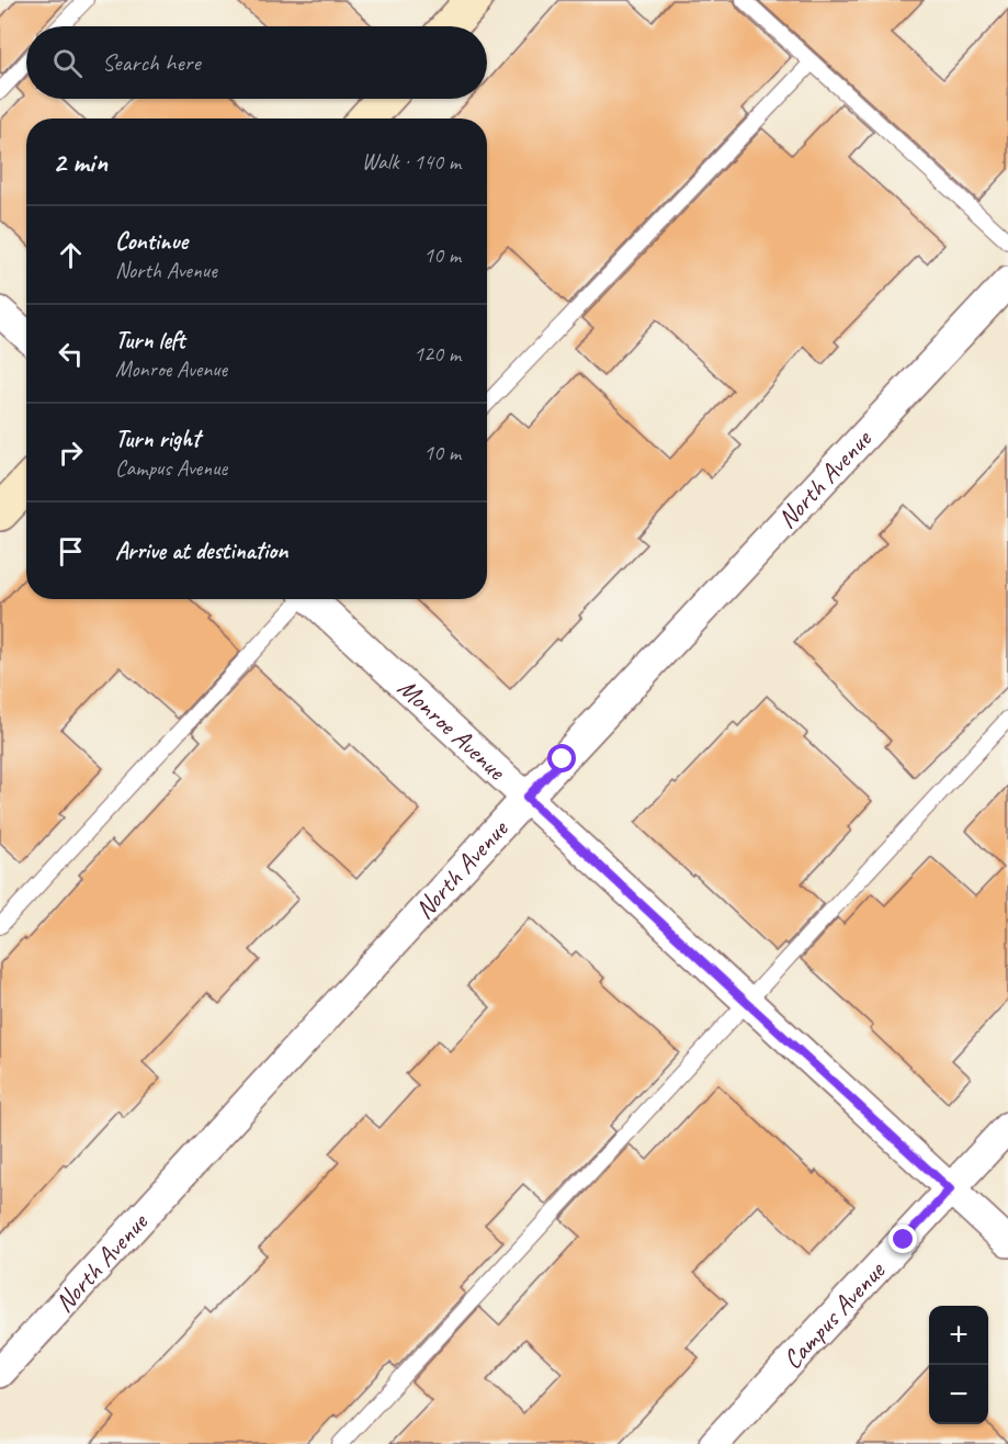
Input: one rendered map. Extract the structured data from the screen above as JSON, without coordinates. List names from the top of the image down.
{
  "streets": {
    "street": ["North Avenue", "Monroe Avenue", "Campus Avenue"]
  },
  "crossings": [
    ["North Avenue", "Monroe Avenue"],
    ["Monroe Avenue", "Campus Avenue"]
  ],
  "page": {
    "search": "Search here",
    "heading": ["2 min", "Walk · 140 m"],
    "list": [
      ["Continue", "North Avenue", "10 m"],
      ["Turn left", "Monroe Avenue", "120 m"],
      ["Turn right", "Campus Avenue", "10 m"],
      "Arrive at destination"
    ],
    "map_buttons": ["+", "−"]
  }
}
